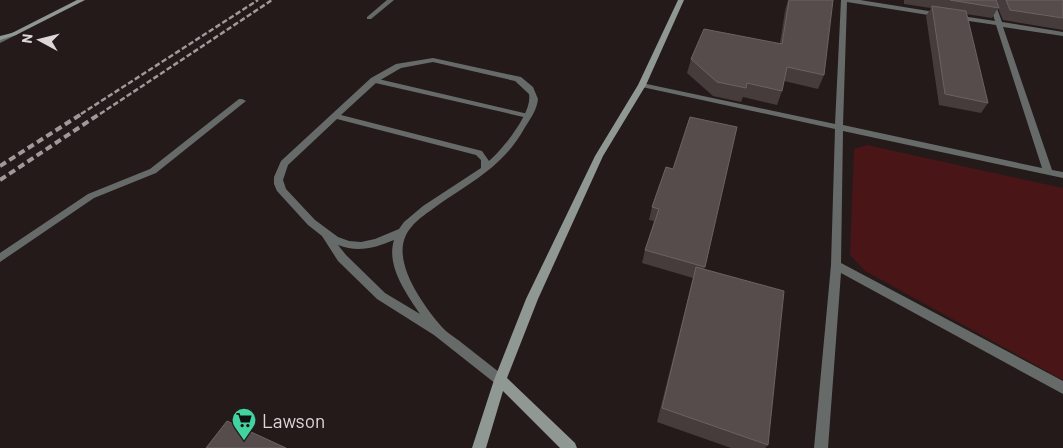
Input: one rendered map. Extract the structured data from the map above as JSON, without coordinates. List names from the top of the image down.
{
  "places": {
    "supermarket": ["Lawson"]
  },
  "north": "left"
}
